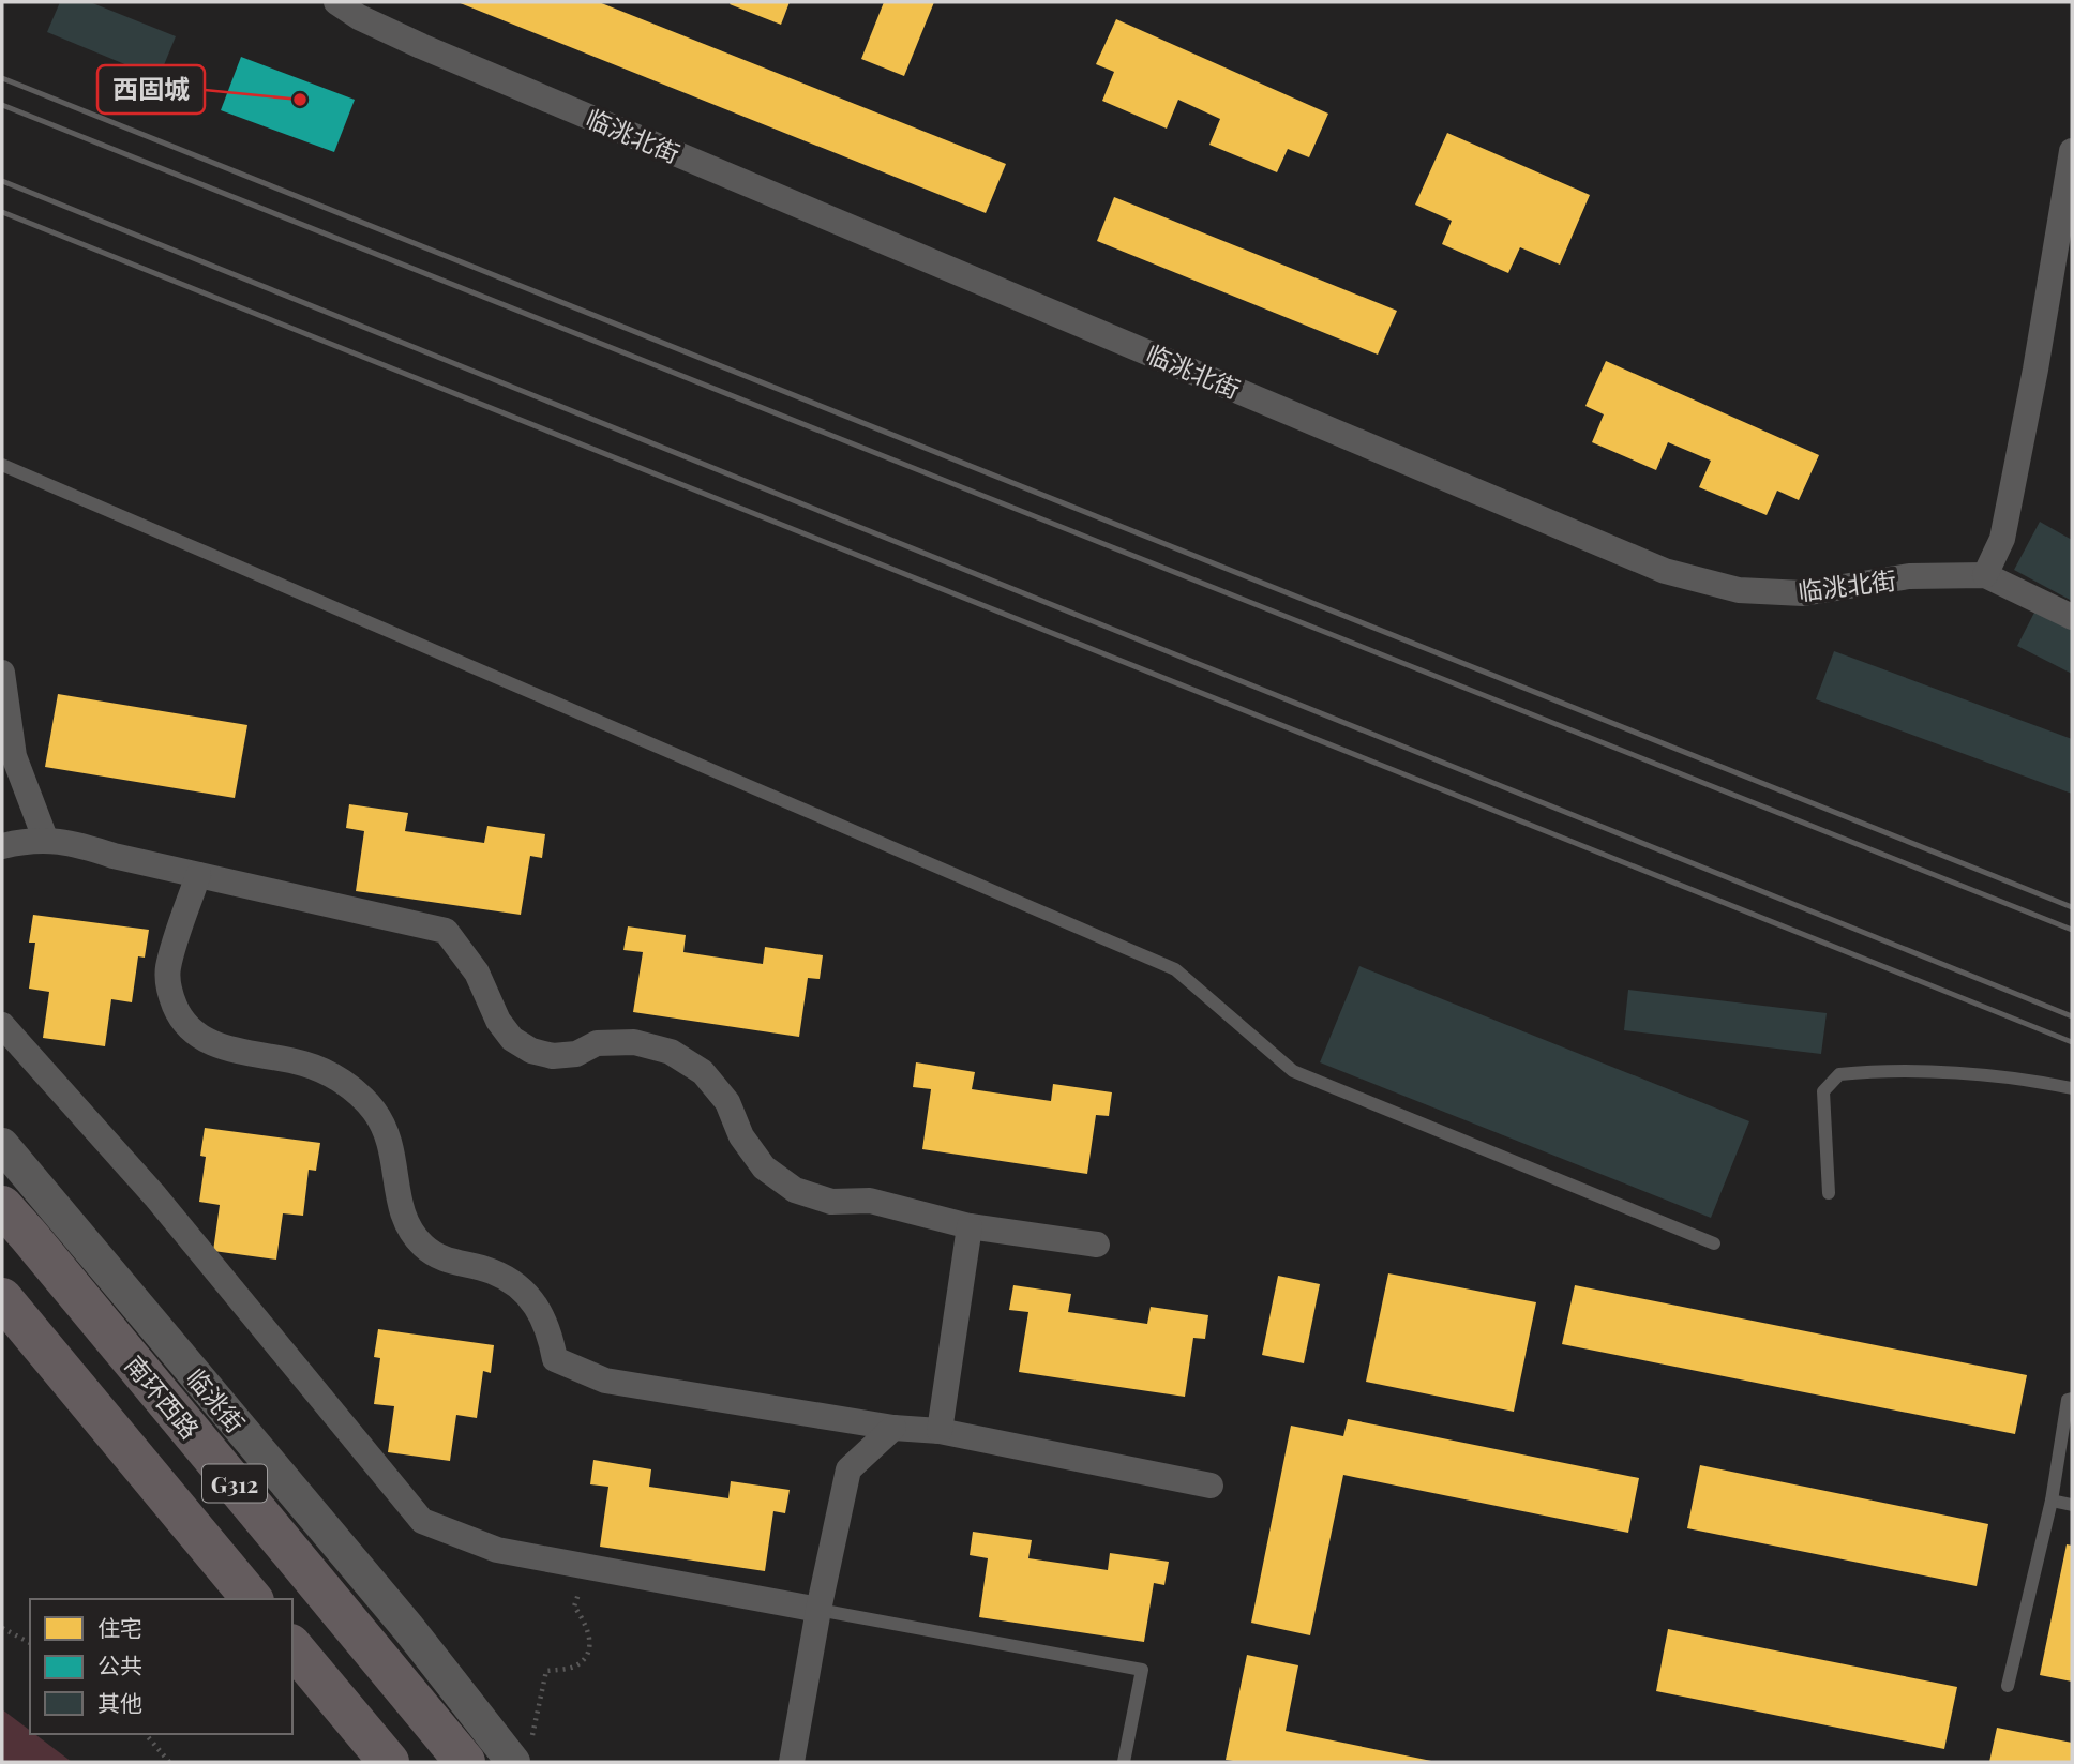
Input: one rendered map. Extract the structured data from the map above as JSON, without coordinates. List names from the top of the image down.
{
  "streets": {
    "highway": ["南环西路", "G312"],
    "street": ["临洮北街", "临洮街"]
  },
  "places": ["西固城"],
  "legend": ["住宅", "公共", "其他"]
}
